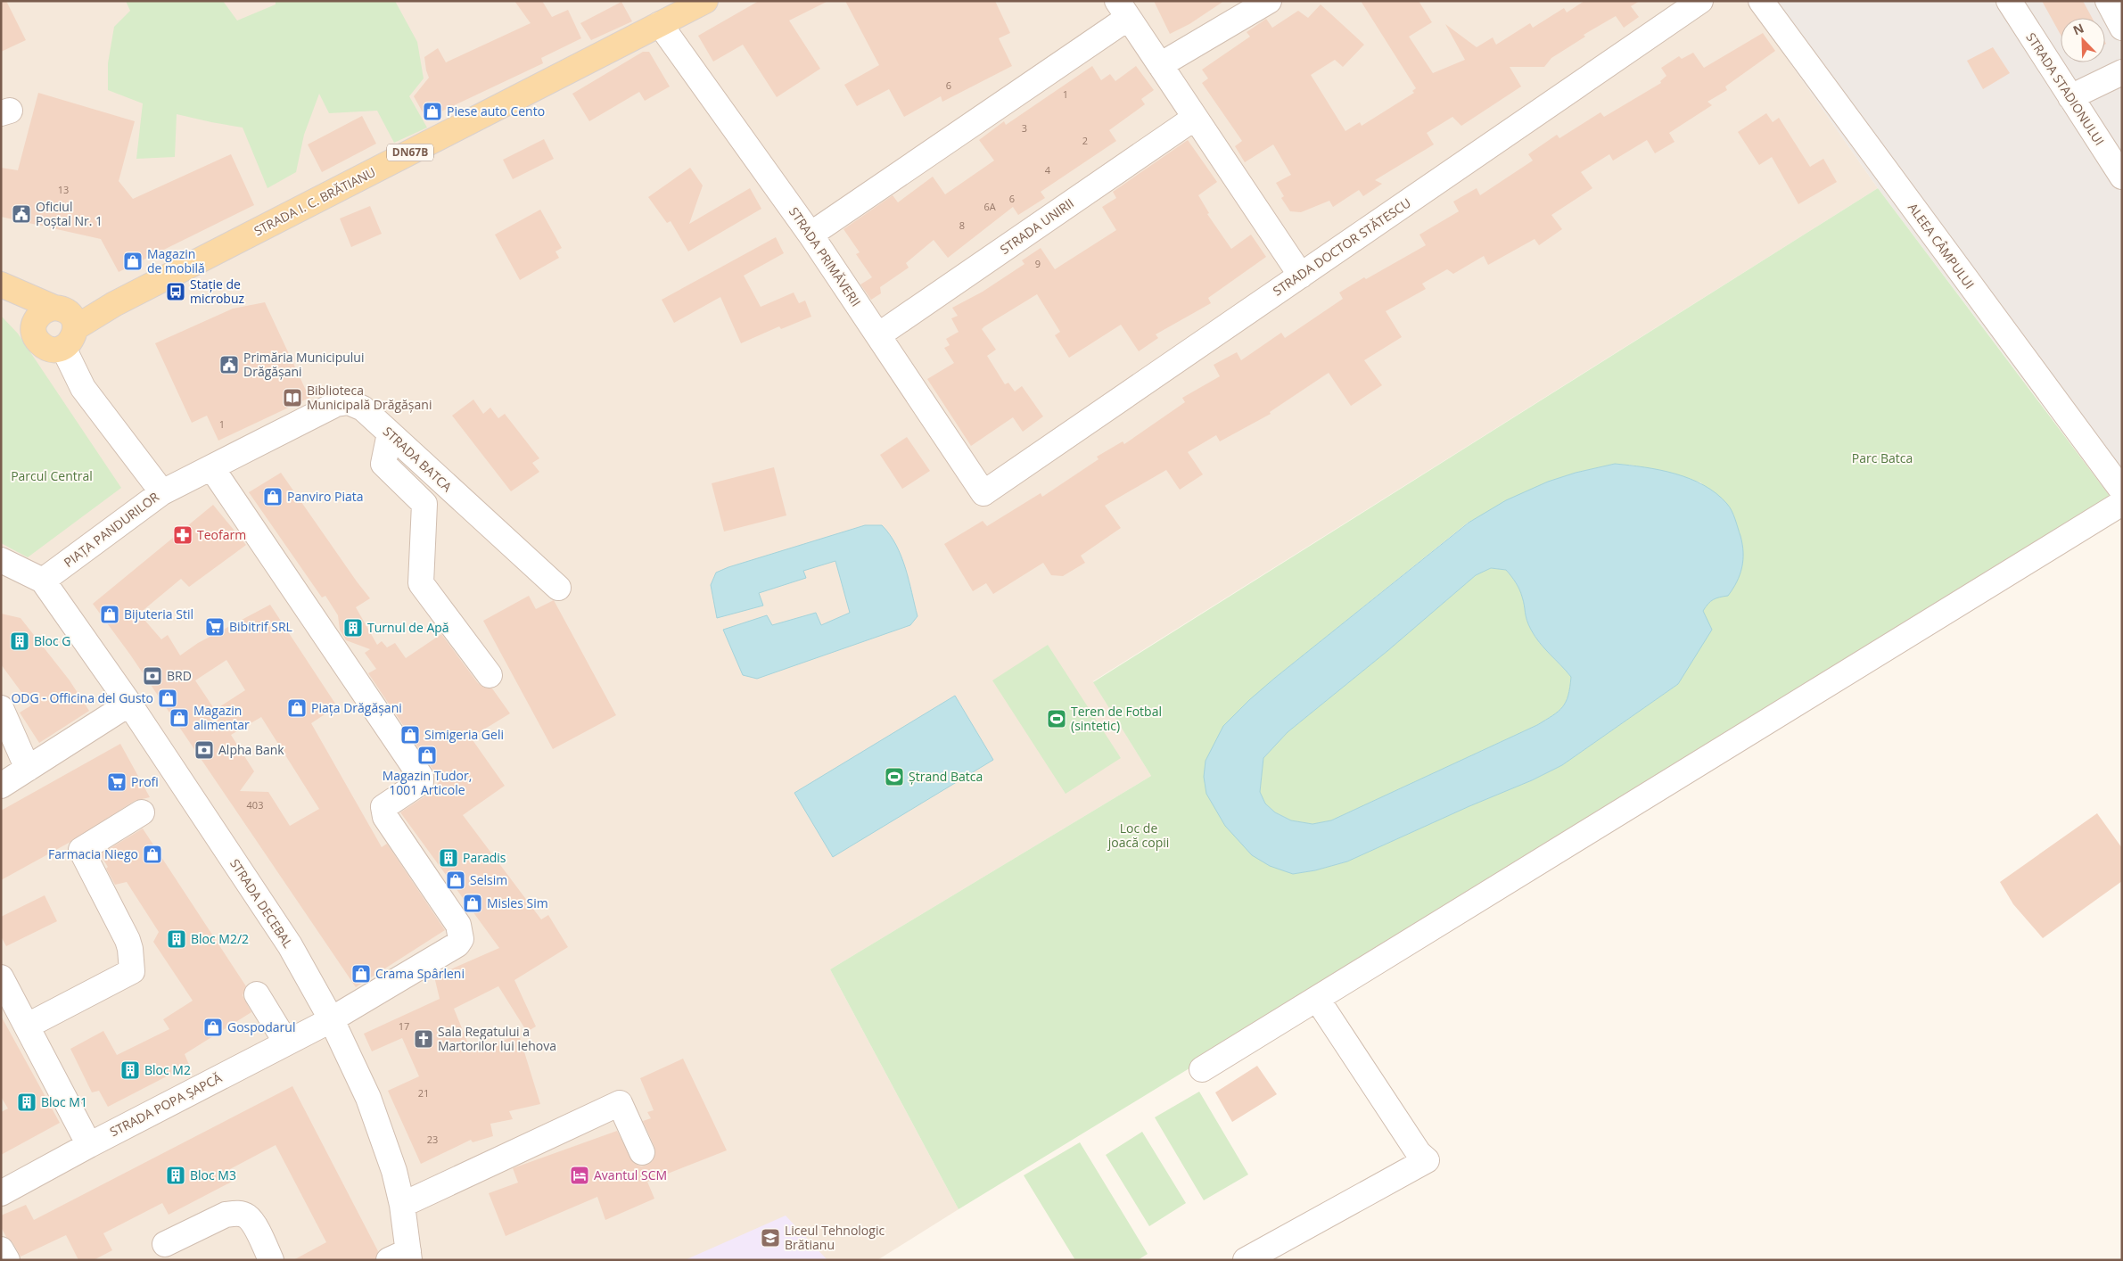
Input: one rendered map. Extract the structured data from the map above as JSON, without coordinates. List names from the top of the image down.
{
  "streets": {
    "main road": ["DN67B", "STRADA I. C. BRĂTIANU"],
    "street": [
      "STRADA STADIONULUI",
      "STRADA UNIRII",
      "ALEEA CÂMPULUI",
      "STRADA DOCTOR STĂTESCU",
      "STRADA PRIMĂVERII",
      "STRADA BATCA",
      "PIAȚA PANDURILOR",
      "STRADA DECEBAL",
      "STRADA POPA ȘAPCĂ"
    ]
  },
  "crossings": [
    ["DN67B", "STRADA I. C. BRĂTIANU"],
    ["DN67B", "PIAȚA PANDURILOR"],
    ["STRADA I. C. BRĂTIANU", "STRADA PRIMĂVERII"],
    ["STRADA UNIRII", "STRADA PRIMĂVERII"],
    ["STRADA DOCTOR STĂTESCU", "STRADA PRIMĂVERII"],
    ["STRADA BATCA", "PIAȚA PANDURILOR"],
    ["STRADA BATCA", "STRADA POPA ȘAPCĂ"],
    ["PIAȚA PANDURILOR", "STRADA DECEBAL"],
    ["STRADA DECEBAL", "STRADA POPA ȘAPCĂ"]
  ],
  "parks": ["Parc Batca", "Parcul Central", "Loc de joacă copii"],
  "places": {
    "shop": [
      "Piese auto Cento",
      "Magazin de mobilă",
      "Panviro Piata",
      "Bijuteria Stil",
      "ODG - Officina del Gusto",
      "Piața Drăgășani",
      "Magazin alimentar",
      "Simigeria Geli",
      "Magazin Tudor, 1001 Articole",
      "Farmacia Niego",
      "Selsim",
      "Misles Sim",
      "Crama Spârleni",
      "Gospodarul"
    ],
    "public building": ["Oficiul Poștal Nr. 1", "Primăria Municipului Drăgășani"],
    "bus stop": ["Stație de microbuz"],
    "library": ["Biblioteca Municipală Drăgășani"],
    "pharmacy": ["Teofarm"],
    "supermarket": ["Bibitrif SRL", "Profi"],
    "building": [
      "Turnul de Apă",
      "Bloc G",
      "Paradis",
      "Bloc M2/2",
      "Bloc M2",
      "Bloc M1",
      "Bloc M3"
    ],
    "bank": ["BRD", "Alpha Bank"],
    "sports": ["Teren de Fotbal (sintetic)", "Ștrand Batca"],
    "church": ["Sala Regatului a Martorilor lui Iehova"],
    "hotel": ["Avantul SCM"],
    "school or university": ["Liceul Tehnologic Brătianu"]
  },
  "house_numbers": [
    "6",
    "1",
    "3",
    "2",
    "4",
    "13",
    "6",
    "6A",
    "8",
    "9",
    "1",
    "403",
    "17",
    "21",
    "23"
  ],
  "north": "top left"
}
